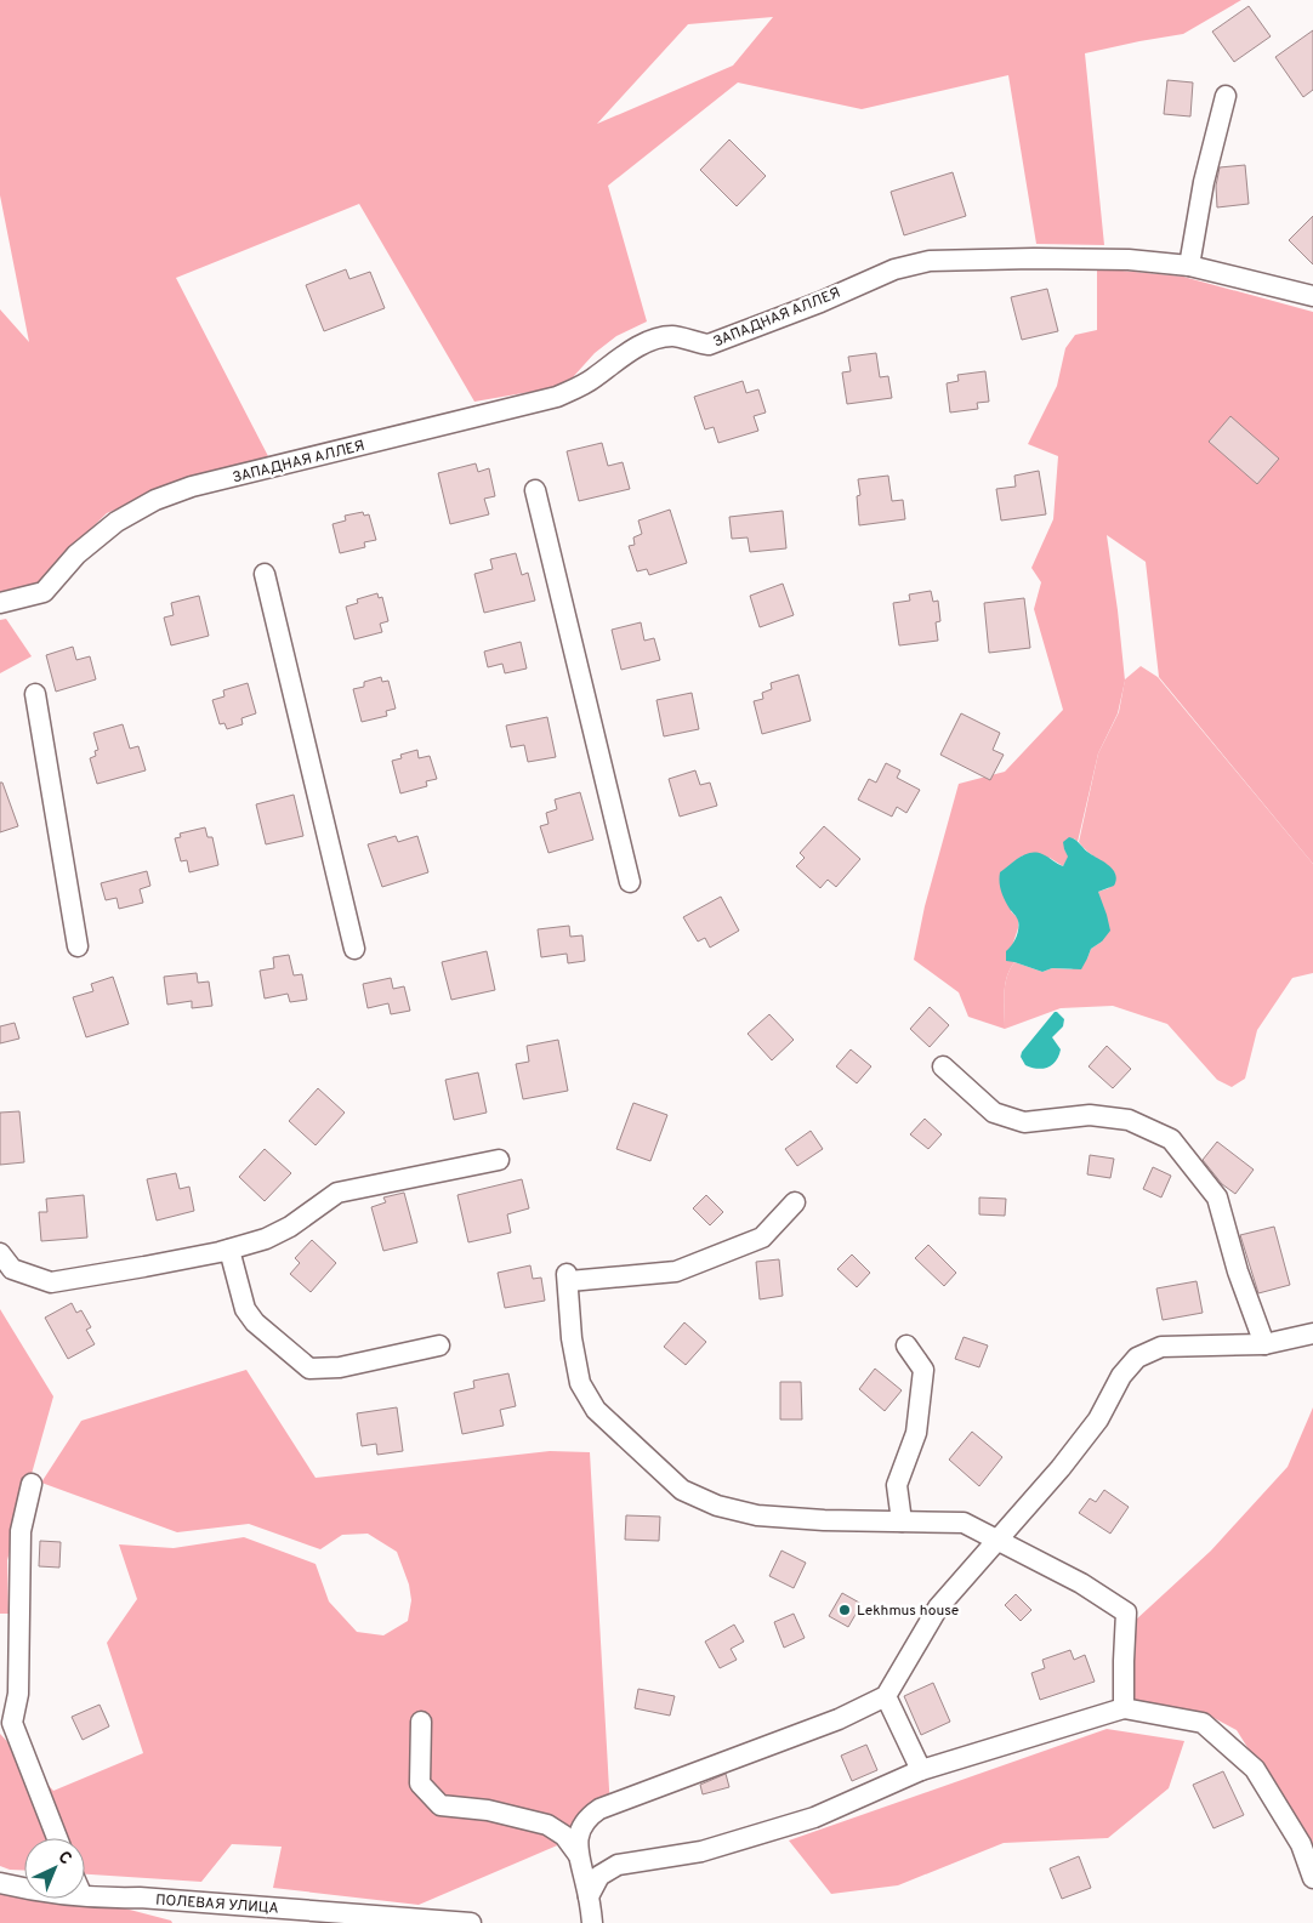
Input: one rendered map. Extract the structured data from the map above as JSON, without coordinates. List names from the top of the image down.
{
  "streets": {
    "street": ["ЗАПАДНАЯ АЛЛЕЯ", "ПОЛЕВАЯ УЛИЦА"]
  },
  "places": ["Lekhmus house"],
  "north": "top right"
}
